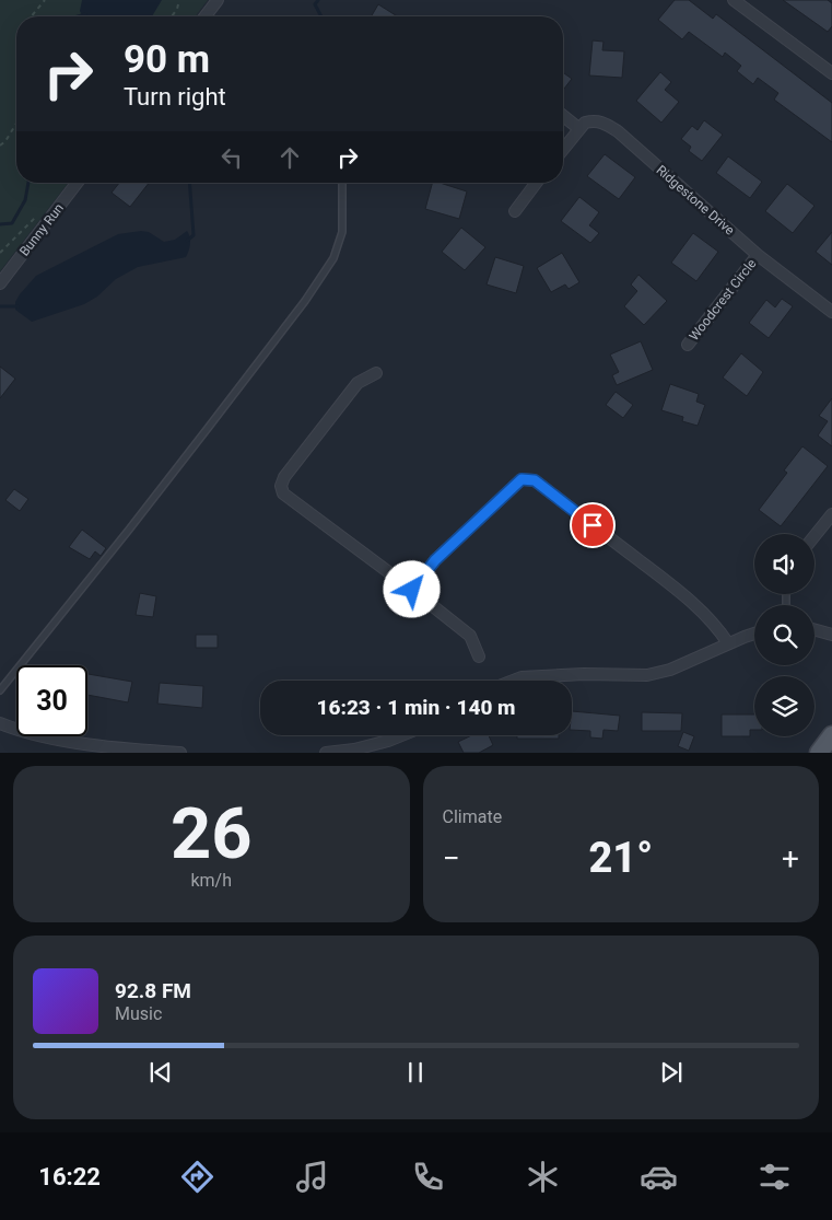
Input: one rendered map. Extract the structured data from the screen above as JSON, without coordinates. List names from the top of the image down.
{
  "streets": {
    "street": ["Ridgestone Drive", "Bunny Run", "Woodcrest Circle"]
  },
  "crossings": [
    ["Ridgestone Drive", "Woodcrest Circle"]
  ],
  "page": {
    "turn": ["90 m", "Turn right"],
    "limit": "30",
    "trip": "16:23 · 1 min · 140 m",
    "tile": [
      ["26", "km/h"],
      "Climate"
    ],
    "heat": ["−", "21°", "+"],
    "song": ["92.8 FM", "Music"],
    "tabs": "16:22"
  }
}
